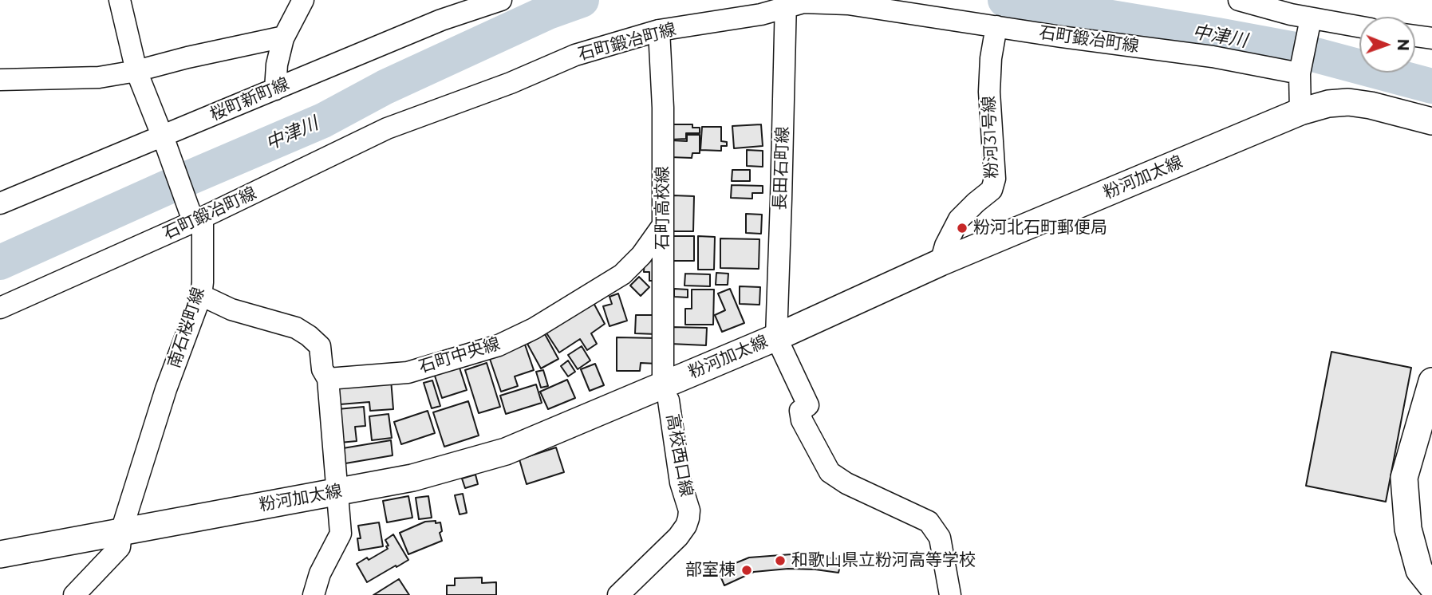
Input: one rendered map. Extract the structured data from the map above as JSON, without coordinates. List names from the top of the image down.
{
  "streets": {
    "main road": ["粉河加太線"],
    "street": [
      "石町鍛冶町線",
      "桜町新町線",
      "粉河31号線",
      "長田石町線",
      "石町高校線",
      "南石桜町線",
      "石町中央線",
      "高校西口線"
    ]
  },
  "crossings": [
    ["石町鍛冶町線", "粉河31号線"],
    ["石町鍛冶町線", "長田石町線"],
    ["石町鍛冶町線", "石町高校線"],
    ["石町鍛冶町線", "南石桜町線"],
    ["桜町新町線", "南石桜町線"],
    ["粉河31号線", "粉河加太線"],
    ["長田石町線", "粉河加太線"],
    ["粉河加太線", "石町高校線"],
    ["粉河加太線", "南石桜町線"],
    ["粉河加太線", "高校西口線"],
    ["石町高校線", "石町中央線"],
    ["石町高校線", "高校西口線"]
  ],
  "water": ["中津川"],
  "places": ["粉河北石町郵便局", "和歌山県立粉河高等学校", "部室棟"],
  "north": "right"
}
